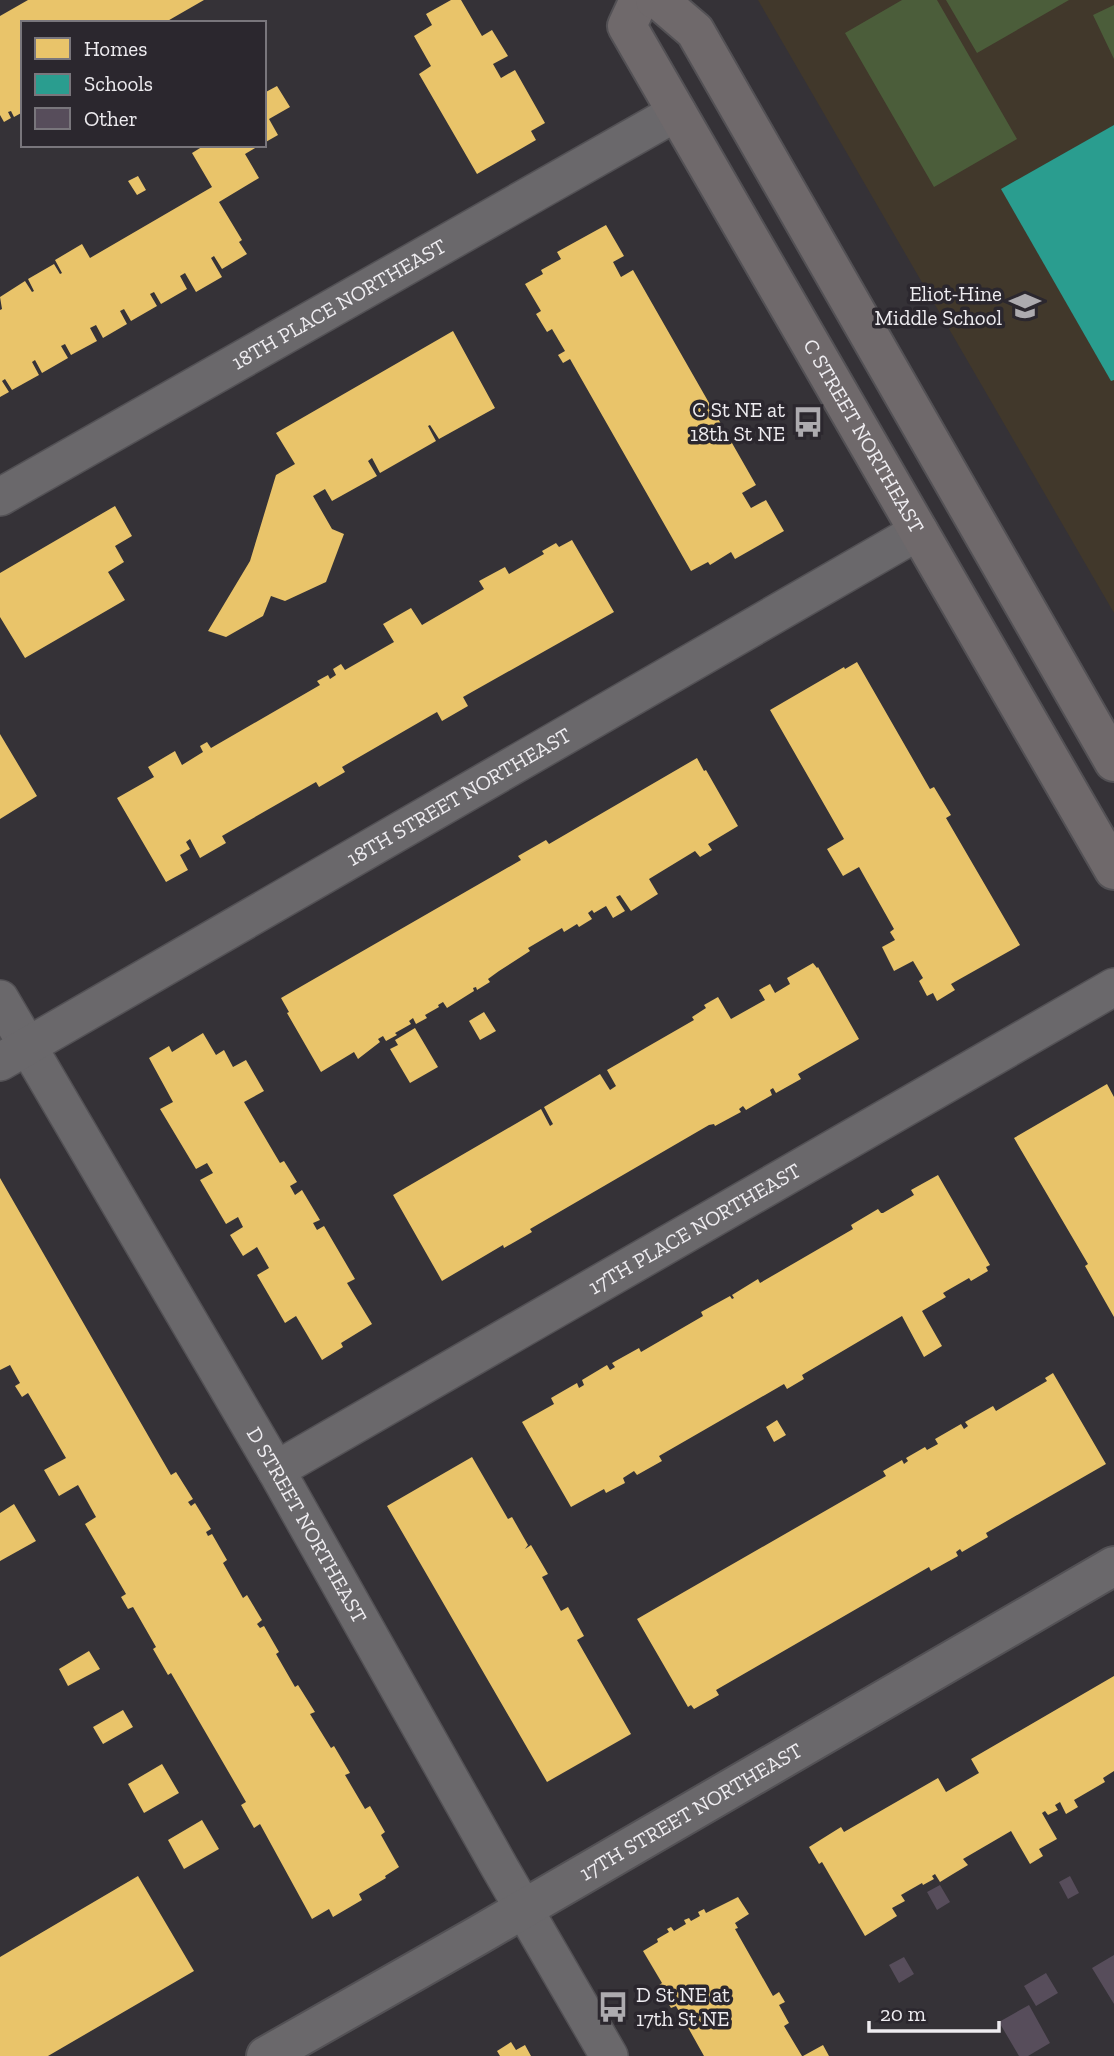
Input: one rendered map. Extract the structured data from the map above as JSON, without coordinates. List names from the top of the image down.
{
  "streets": {
    "main road": ["C STREET NORTHEAST", "17TH STREET NORTHEAST"],
    "street": [
      "18TH PLACE NORTHEAST",
      "18TH STREET NORTHEAST",
      "17TH PLACE NORTHEAST",
      "D STREET NORTHEAST"
    ]
  },
  "crossings": [
    ["18TH PLACE NORTHEAST", "C STREET NORTHEAST"],
    ["C STREET NORTHEAST", "18TH STREET NORTHEAST"],
    ["18TH STREET NORTHEAST", "D STREET NORTHEAST"],
    ["17TH PLACE NORTHEAST", "D STREET NORTHEAST"],
    ["D STREET NORTHEAST", "17TH STREET NORTHEAST"]
  ],
  "places": {
    "school or university": ["Eliot-Hine Middle School"],
    "bus stop": ["C St NE at 18th St NE", "D St NE at 17th St NE"]
  },
  "legend": ["Homes", "Schools", "Other"],
  "scale_bar": "20 m"
}
